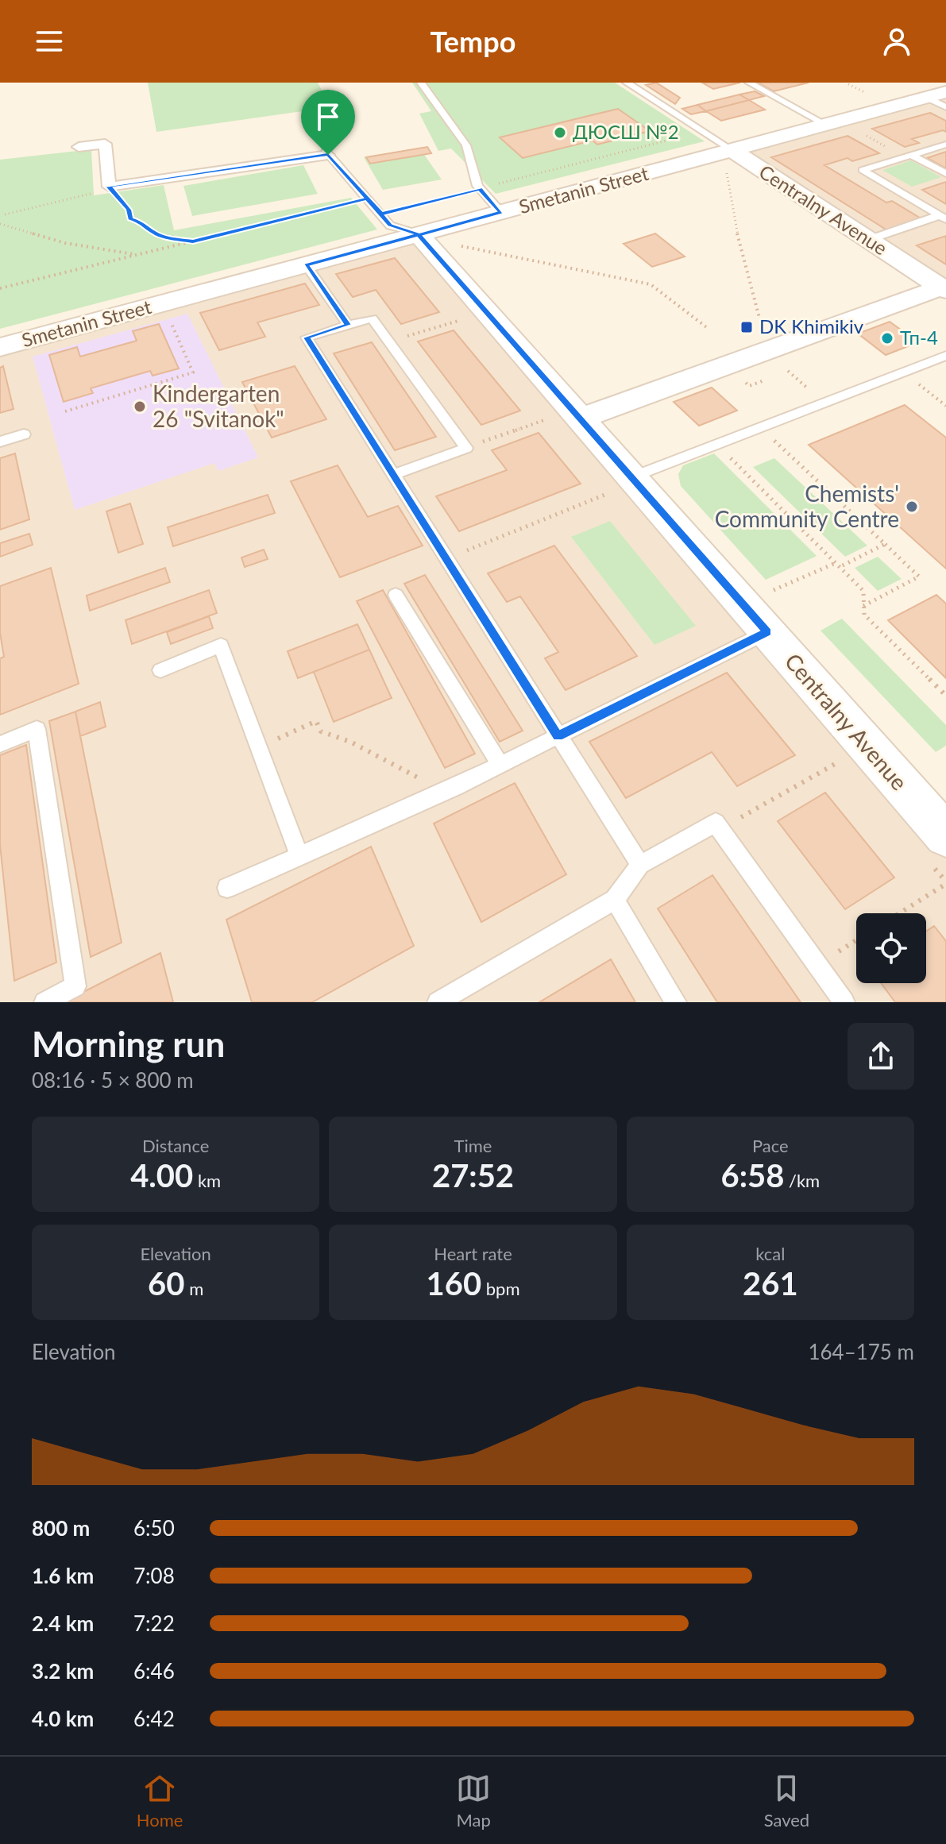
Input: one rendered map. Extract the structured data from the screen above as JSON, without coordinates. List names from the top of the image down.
{
  "streets": {
    "street": ["Smetanin Street", "Centralny Avenue"]
  },
  "crossings": [
    ["Smetanin Street", "Centralny Avenue"]
  ],
  "places": {
    "other": [
      "ДЮСШ №2",
      "Тп-4",
      "Kindergarten 26 \"Svitanok\"",
      "Chemists' Community Centre"
    ],
    "transit": ["DK Khimikiv"]
  },
  "page": {
    "header": "Tempo",
    "heading": ["Morning run", "08:16 · 5 × 800 m"],
    "stats": [
      ["Distance", "4.00 km"],
      ["Time", "27:52"],
      ["Pace", "6:58 /km"],
      ["Elevation", "60 m"],
      ["Heart rate", "160 bpm"],
      ["kcal", "261"]
    ],
    "chart": ["Elevation", "164–175 m"],
    "list": [
      {
        "name": "800 m",
        "note": "6:50"
      },
      {
        "name": "1.6 km",
        "note": "7:08"
      },
      {
        "name": "2.4 km",
        "note": "7:22"
      },
      {
        "name": "3.2 km",
        "note": "6:46"
      },
      {
        "name": "4.0 km",
        "note": "6:42"
      }
    ],
    "tabs": ["Home", "Map", "Saved"]
  }
}
